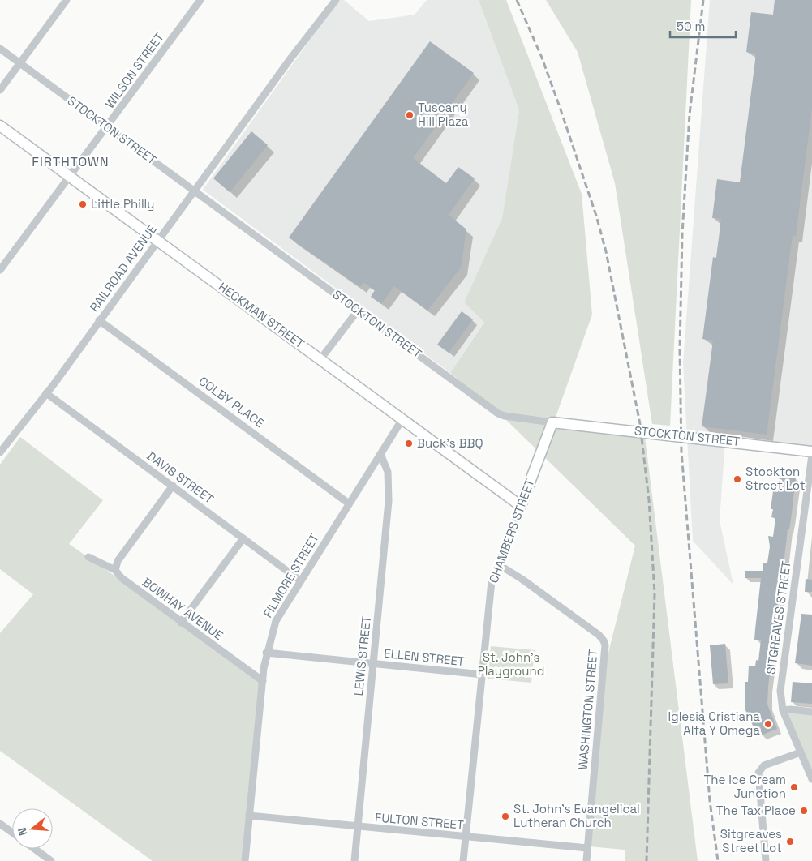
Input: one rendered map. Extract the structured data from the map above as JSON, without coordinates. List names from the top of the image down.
{
  "streets": {
    "street": [
      "WILSON STREET",
      "STOCKTON STREET",
      "RAILROAD AVENUE",
      "HECKMAN STREET",
      "COLBY PLACE",
      "DAVIS STREET",
      "CHAMBERS STREET",
      "FILMORE STREET",
      "BOWHAY AVENUE",
      "SITGREAVES STREET",
      "LEWIS STREET",
      "ELLEN STREET",
      "WASHINGTON STREET",
      "FULTON STREET"
    ]
  },
  "crossings": [
    ["WILSON STREET", "STOCKTON STREET"],
    ["WILSON STREET", "HECKMAN STREET"],
    ["STOCKTON STREET", "RAILROAD AVENUE"],
    ["STOCKTON STREET", "CHAMBERS STREET"],
    ["RAILROAD AVENUE", "HECKMAN STREET"],
    ["RAILROAD AVENUE", "COLBY PLACE"],
    ["RAILROAD AVENUE", "DAVIS STREET"],
    ["HECKMAN STREET", "CHAMBERS STREET"],
    ["HECKMAN STREET", "FILMORE STREET"],
    ["COLBY PLACE", "FILMORE STREET"],
    ["DAVIS STREET", "FILMORE STREET"],
    ["CHAMBERS STREET", "ELLEN STREET"],
    ["CHAMBERS STREET", "WASHINGTON STREET"],
    ["CHAMBERS STREET", "FULTON STREET"],
    ["FILMORE STREET", "BOWHAY AVENUE"],
    ["FILMORE STREET", "LEWIS STREET"],
    ["FILMORE STREET", "ELLEN STREET"],
    ["FILMORE STREET", "FULTON STREET"],
    ["LEWIS STREET", "ELLEN STREET"],
    ["LEWIS STREET", "FULTON STREET"],
    ["WASHINGTON STREET", "FULTON STREET"]
  ],
  "districts": ["FIRTHTOWN"],
  "parks": ["St. John’s Playground"],
  "places": [
    "Tuscany Hill Plaza",
    "Little Philly",
    "Buck's BBQ",
    "Stockton Street Lot",
    "Iglesia Cristiana Alfa Y Omega",
    "The Ice Cream Junction",
    "The Tax Place",
    "St. John's Evangelical Lutheran Church",
    "Sitgreaves Street Lot"
  ],
  "scale_bar": "50 m",
  "north": "left"
}
